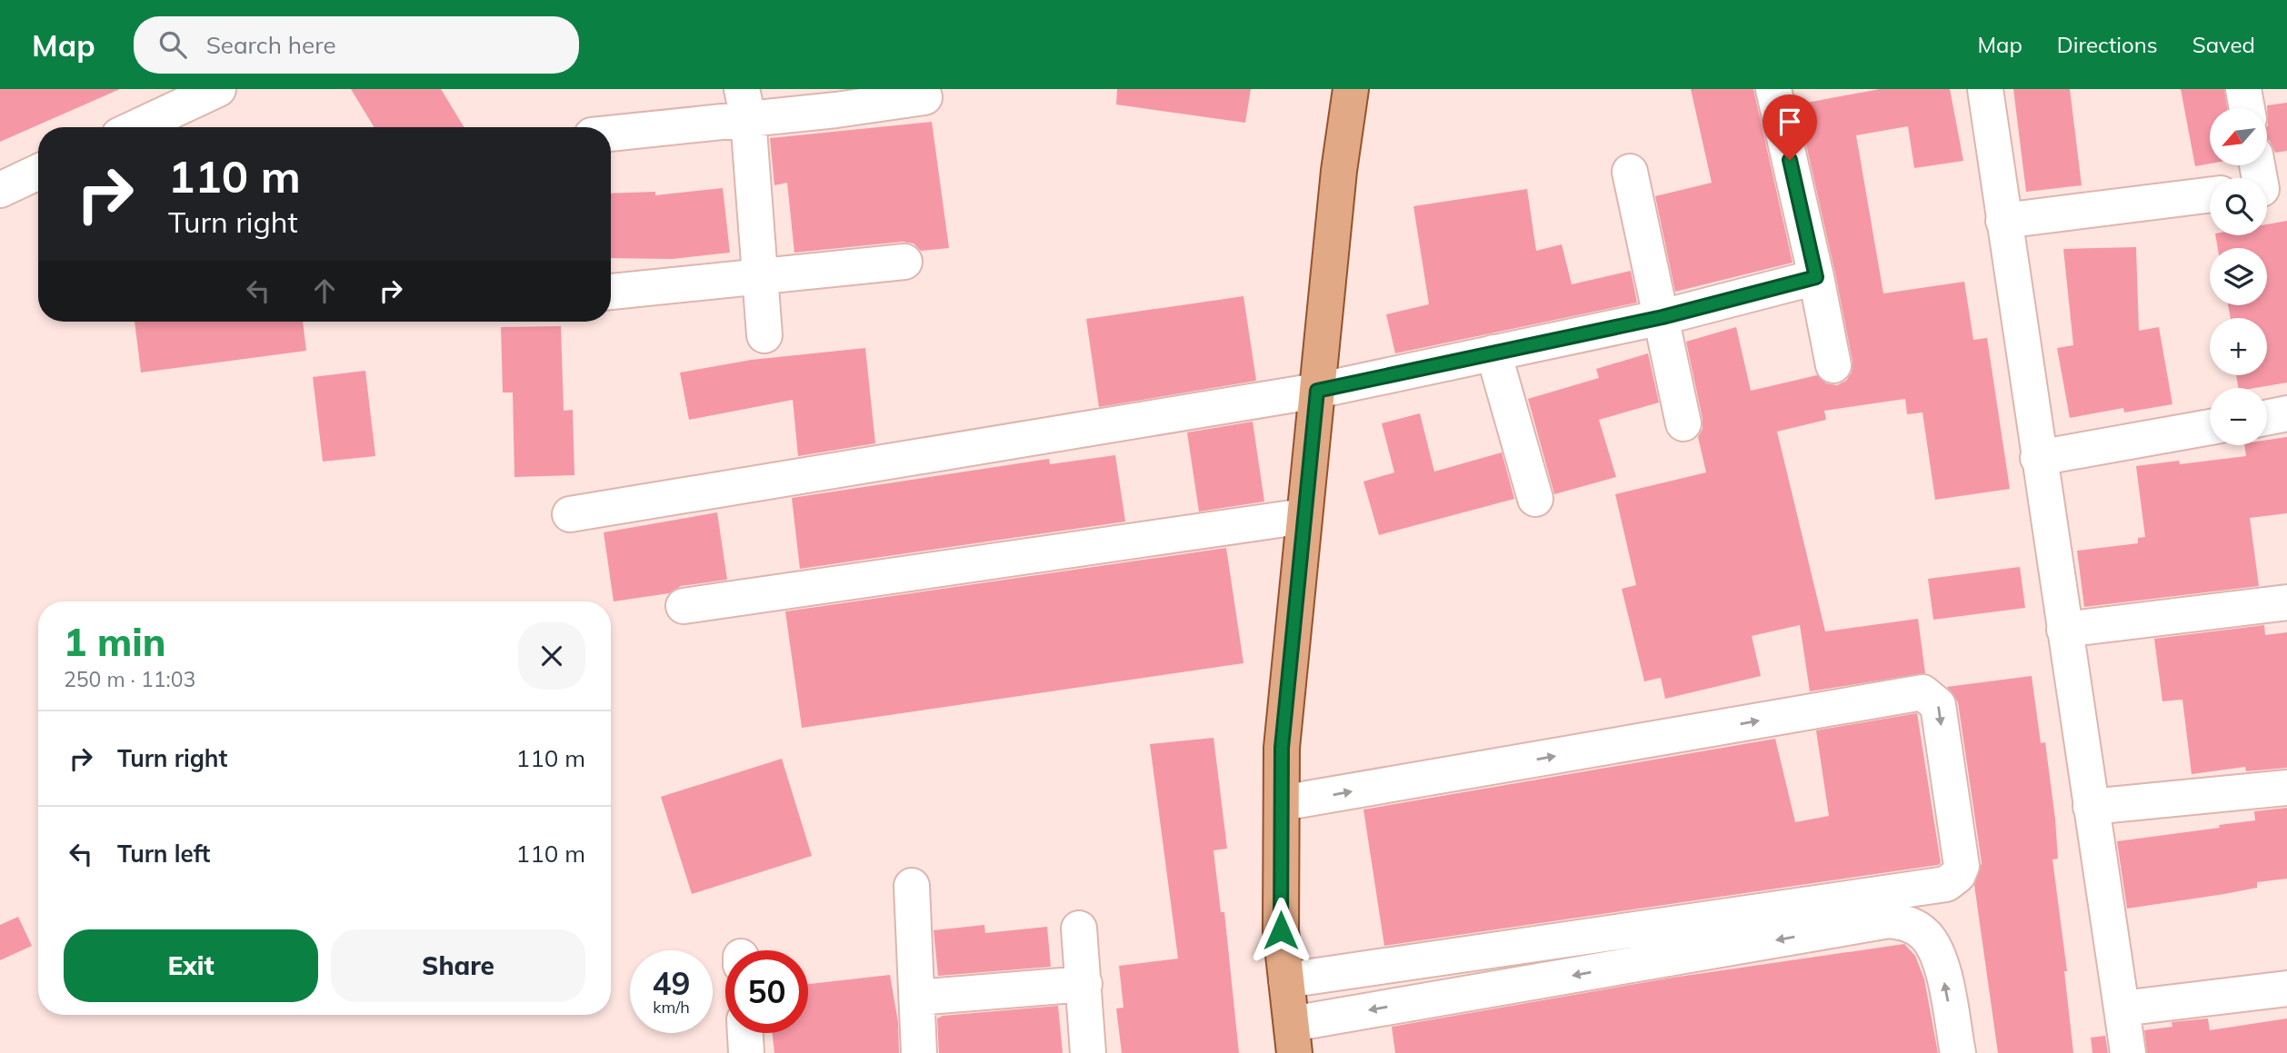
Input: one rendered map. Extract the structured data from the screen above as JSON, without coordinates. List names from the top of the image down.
{
  "north": "bottom left",
  "page": {
    "header": "Map",
    "search": "Search here",
    "nav": ["Map", "Directions", "Saved"],
    "map_buttons": ["+", "−"],
    "turn": ["110 m", "Turn right"],
    "heading": ["1 min", "250 m · 11:03"],
    "list": [
      {
        "name": "Turn right",
        "value": "110 m"
      },
      {
        "name": "Turn left",
        "value": "110 m"
      }
    ],
    "buttons": ["Exit", "Share"],
    "speed": "49 km/h",
    "limit": "50"
  }
}
